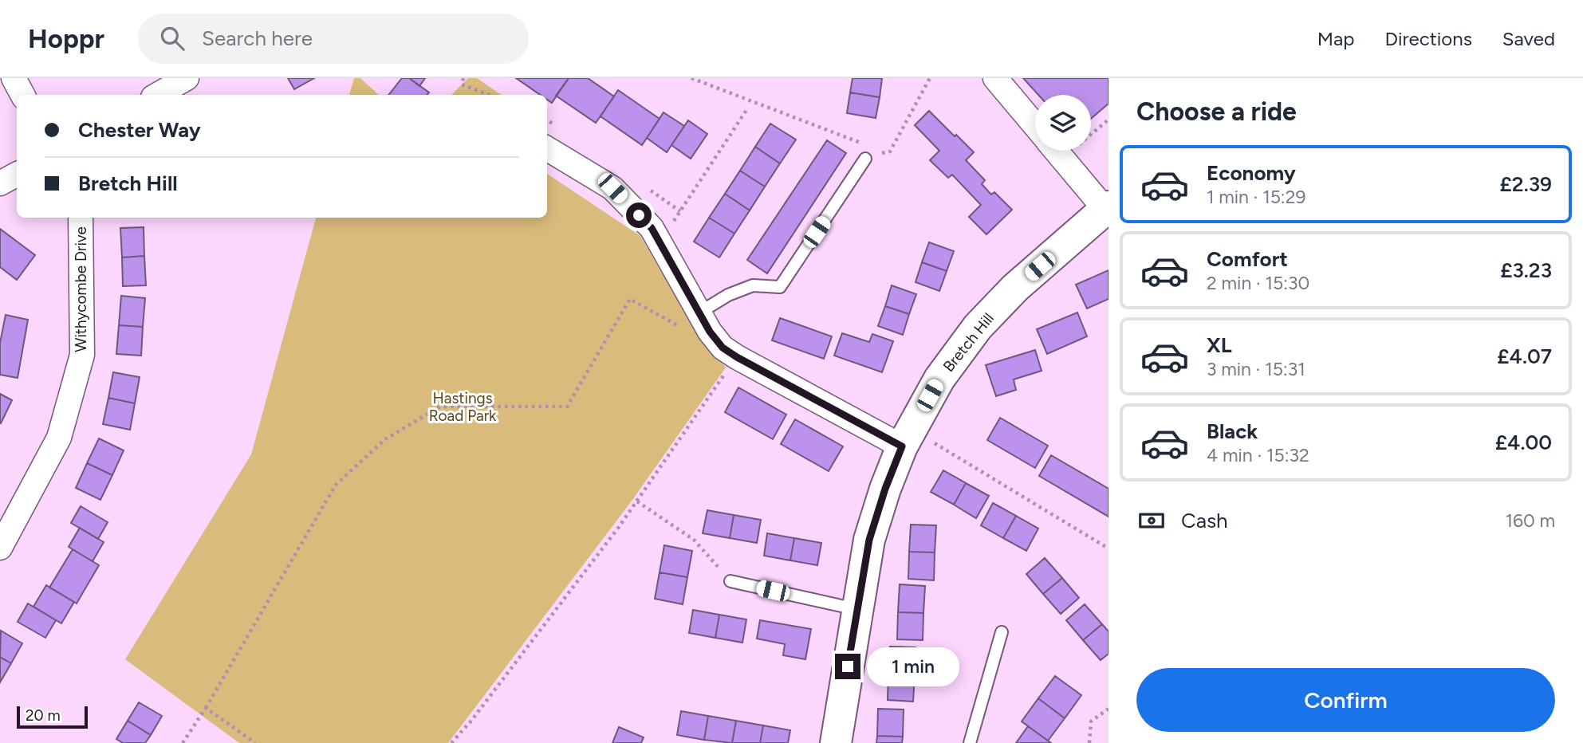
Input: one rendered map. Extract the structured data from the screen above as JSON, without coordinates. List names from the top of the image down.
{
  "streets": {
    "street": ["Withycombe Drive", "Bretch Hill"]
  },
  "parks": ["Hastings Road Park"],
  "scale_bar": "20 m",
  "page": {
    "header": "Hoppr",
    "search": "Search here",
    "nav": ["Map", "Directions", "Saved"],
    "heading": "Choose a ride",
    "banner": ["Chester Way", "Bretch Hill"],
    "list": [
      {
        "name": "Economy",
        "note": "1 min · 15:29",
        "value": "£2.39"
      },
      {
        "name": "Comfort",
        "note": "2 min · 15:30",
        "value": "£3.23"
      },
      {
        "name": "XL",
        "note": "3 min · 15:31",
        "value": "£4.07"
      },
      {
        "name": "Black",
        "note": "4 min · 15:32",
        "value": "£4.00"
      }
    ],
    "pay": ["Cash", "160 m"],
    "bubble": "1 min",
    "buttons": "Confirm",
    "scale": "20 m"
  }
}
